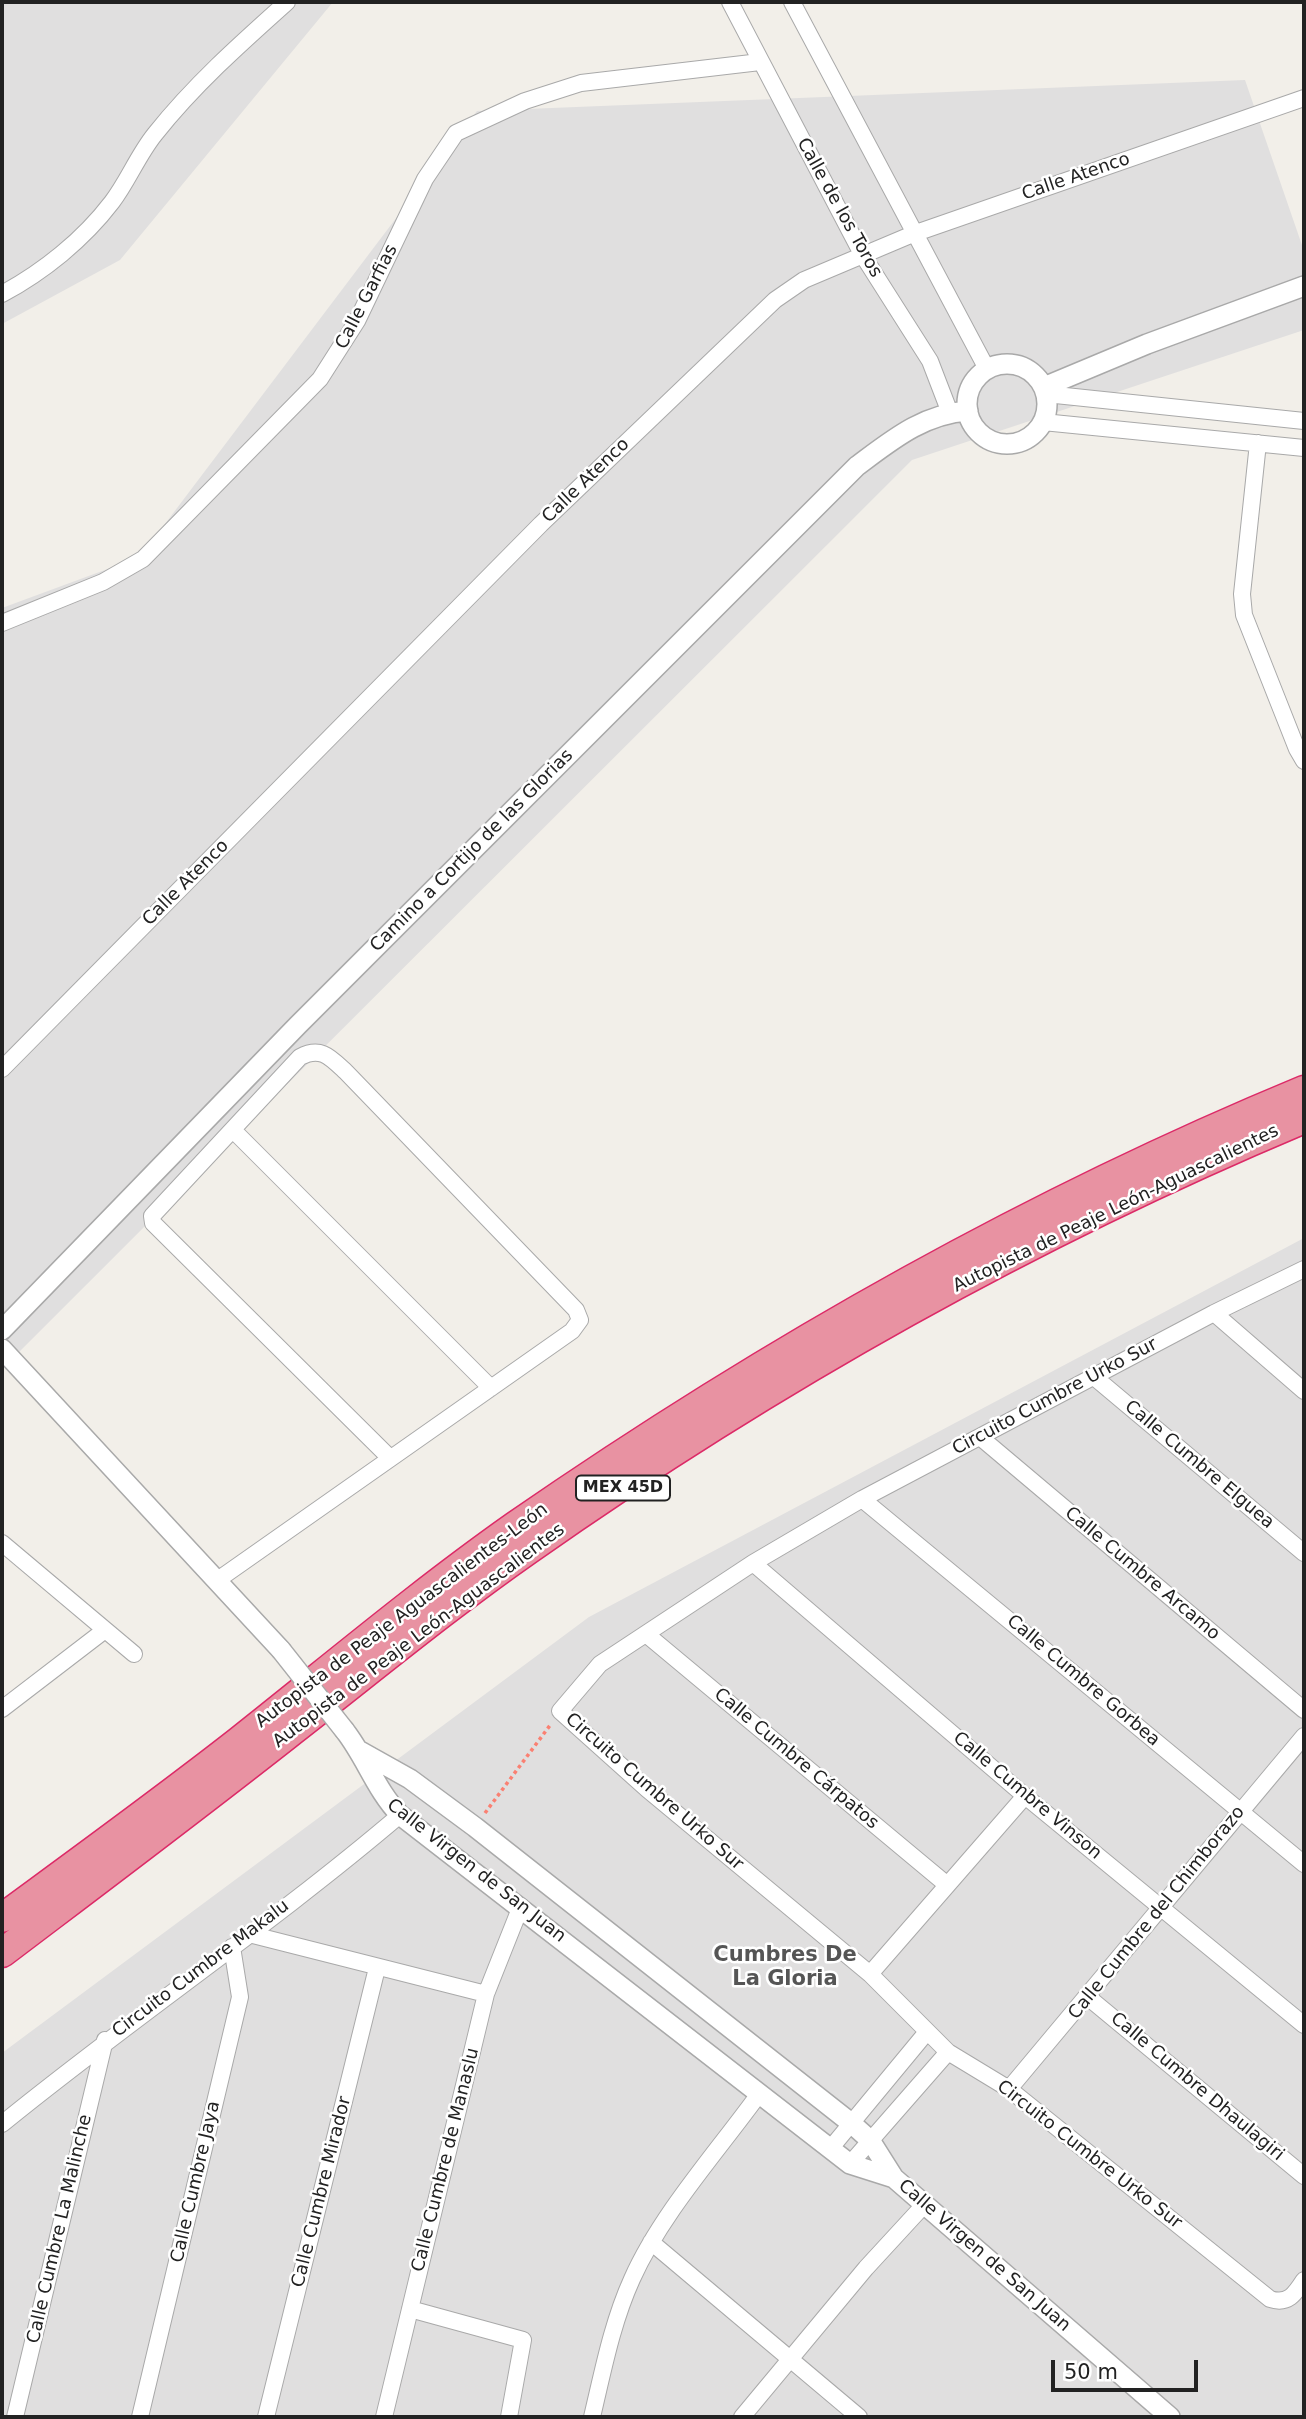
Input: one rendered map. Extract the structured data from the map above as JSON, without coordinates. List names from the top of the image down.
{
  "streets": {
    "highway": ["Autopista de Peaje León-Aguascalientes", "MEX 45D", "Autopista de Peaje Aguascalientes-León"],
    "street": [
      "Calle Atenco",
      "Calle de los Toros",
      "Calle Garfias",
      "Camino a Cortijo de las Glorias",
      "Circuito Cumbre Urko Sur",
      "Calle Cumbre Elguea",
      "Calle Cumbre Arcamo",
      "Calle Cumbre Gorbea",
      "Calle Cumbre Cárpatos",
      "Calle Cumbre Vinson",
      "Calle Virgen de San Juan",
      "Calle Cumbre del Chimborazo",
      "Circuito Cumbre Makalu",
      "Calle Cumbre Dhaulagiri",
      "Calle Cumbre de Manaslu",
      "Calle Cumbre Jaya",
      "Calle Cumbre Mirador",
      "Calle Cumbre La Malinche"
    ]
  },
  "crossings": [
    ["Calle Atenco", "Calle de los Toros"],
    ["Calle de los Toros", "Calle Garfias"],
    ["Calle de los Toros", "Camino a Cortijo de las Glorias"],
    ["Circuito Cumbre Urko Sur", "Calle Cumbre Elguea"],
    ["Circuito Cumbre Urko Sur", "Calle Cumbre Arcamo"],
    ["Circuito Cumbre Urko Sur", "Calle Cumbre Gorbea"],
    ["Circuito Cumbre Urko Sur", "Calle Cumbre Cárpatos"],
    ["Circuito Cumbre Urko Sur", "Calle Cumbre Vinson"],
    ["Circuito Cumbre Urko Sur", "Calle Cumbre del Chimborazo"],
    ["Calle Cumbre Gorbea", "Calle Cumbre del Chimborazo"],
    ["Calle Cumbre Vinson", "Calle Cumbre del Chimborazo"],
    ["Calle Virgen de San Juan", "Circuito Cumbre Makalu"],
    ["Calle Virgen de San Juan", "Calle Cumbre de Manaslu"],
    ["Calle Cumbre del Chimborazo", "Calle Cumbre Dhaulagiri"],
    ["Circuito Cumbre Makalu", "Calle Cumbre Jaya"],
    ["Circuito Cumbre Makalu", "Calle Cumbre La Malinche"]
  ],
  "districts": ["Cumbres De La Gloria"],
  "scale_bar": "50 m"
}
